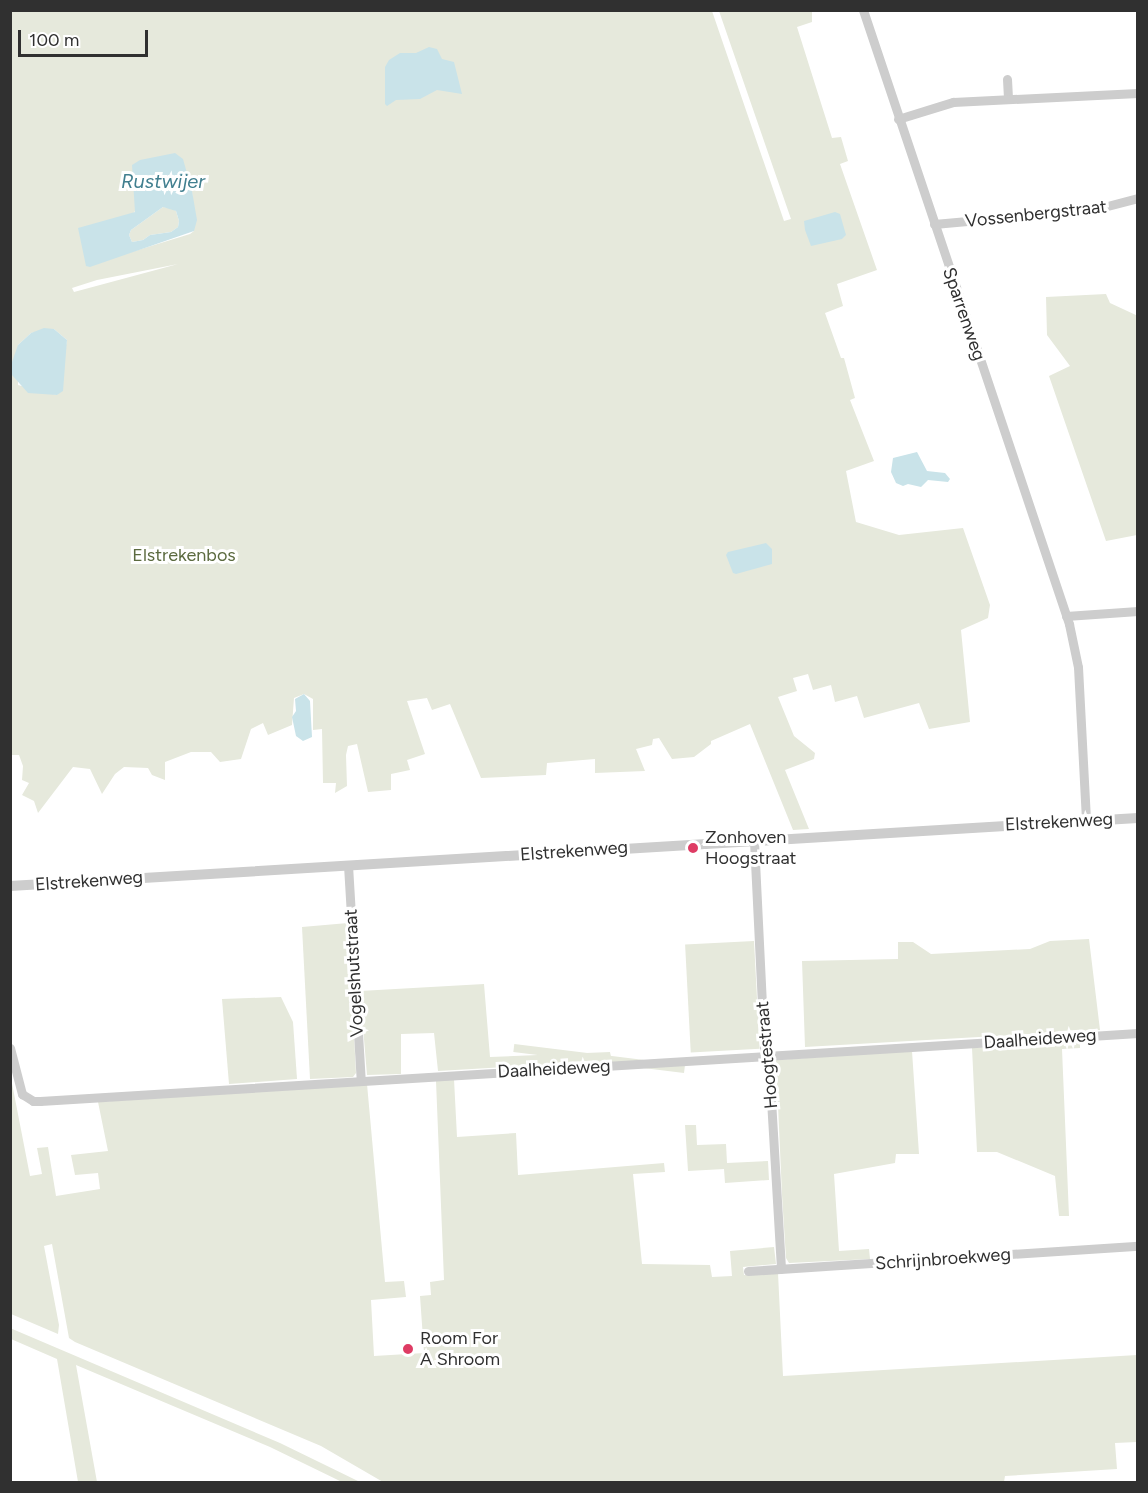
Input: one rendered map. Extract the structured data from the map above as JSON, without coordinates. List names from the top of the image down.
{
  "streets": {
    "street": [
      "Vossenbergstraat",
      "Sparrenweg",
      "Elstrekenweg",
      "Vogelshutstraat",
      "Daalheideweg",
      "Hoogtestraat",
      "Schrijnbroekweg"
    ]
  },
  "crossings": [
    ["Vossenbergstraat", "Sparrenweg"],
    ["Sparrenweg", "Elstrekenweg"],
    ["Elstrekenweg", "Vogelshutstraat"],
    ["Elstrekenweg", "Hoogtestraat"],
    ["Vogelshutstraat", "Daalheideweg"],
    ["Daalheideweg", "Hoogtestraat"],
    ["Hoogtestraat", "Schrijnbroekweg"]
  ],
  "water": ["Rustwijer"],
  "parks": ["Elstrekenbos"],
  "places": ["Zonhoven Hoogstraat", "Room For A Shroom"],
  "scale_bar": "100 m"
}
